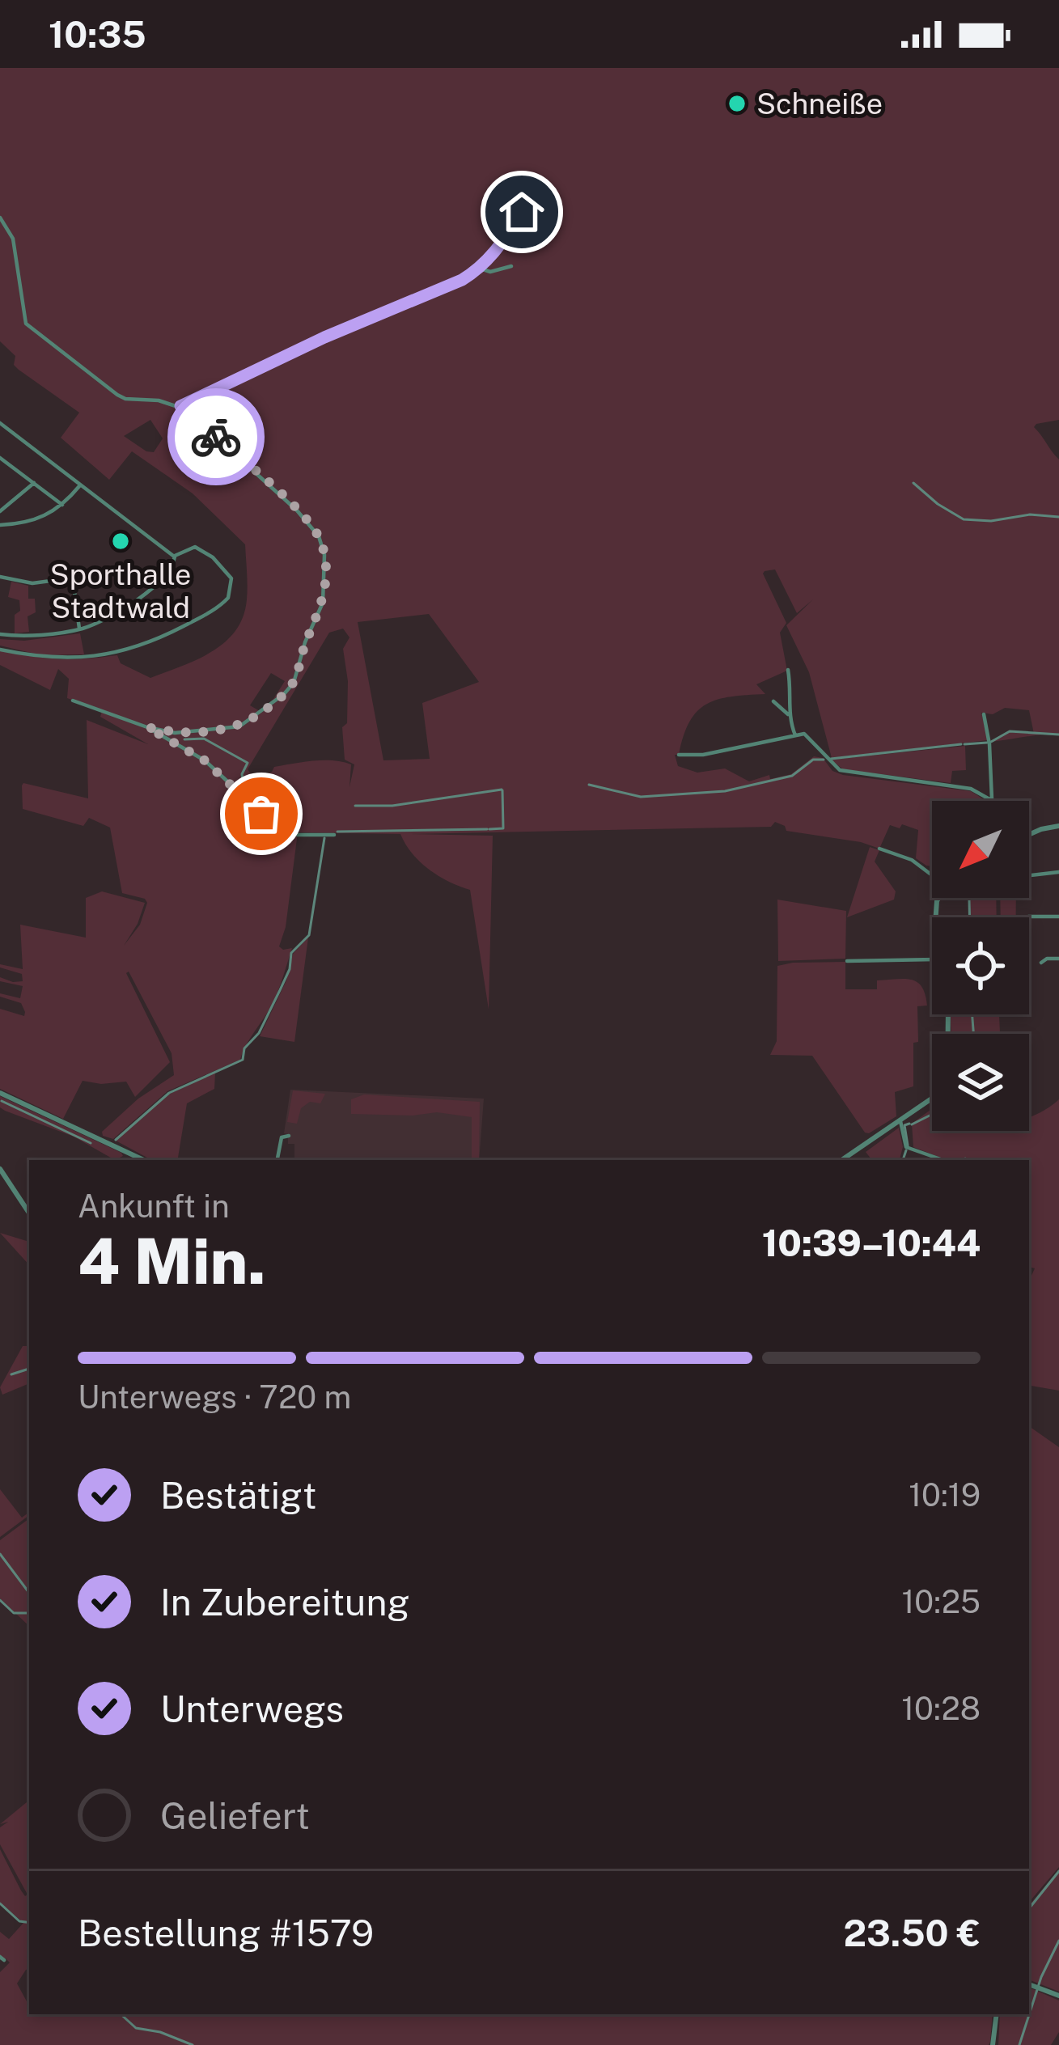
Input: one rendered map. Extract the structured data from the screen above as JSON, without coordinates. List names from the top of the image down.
{
  "places": ["Schneiße", "Sporthalle Stadtwald"],
  "north": "bottom left",
  "page": {
    "status": "10:35",
    "heading": ["4 Min.", "Ankunft in", "10:39–10:44"],
    "panel": ["Bestellung #1579", "23.50 €"],
    "bar": "Unterwegs · 720 m",
    "list": [
      ["Bestätigt", "10:19"],
      ["In Zubereitung", "10:25"],
      ["Unterwegs", "10:28"],
      "Geliefert"
    ]
  }
}
